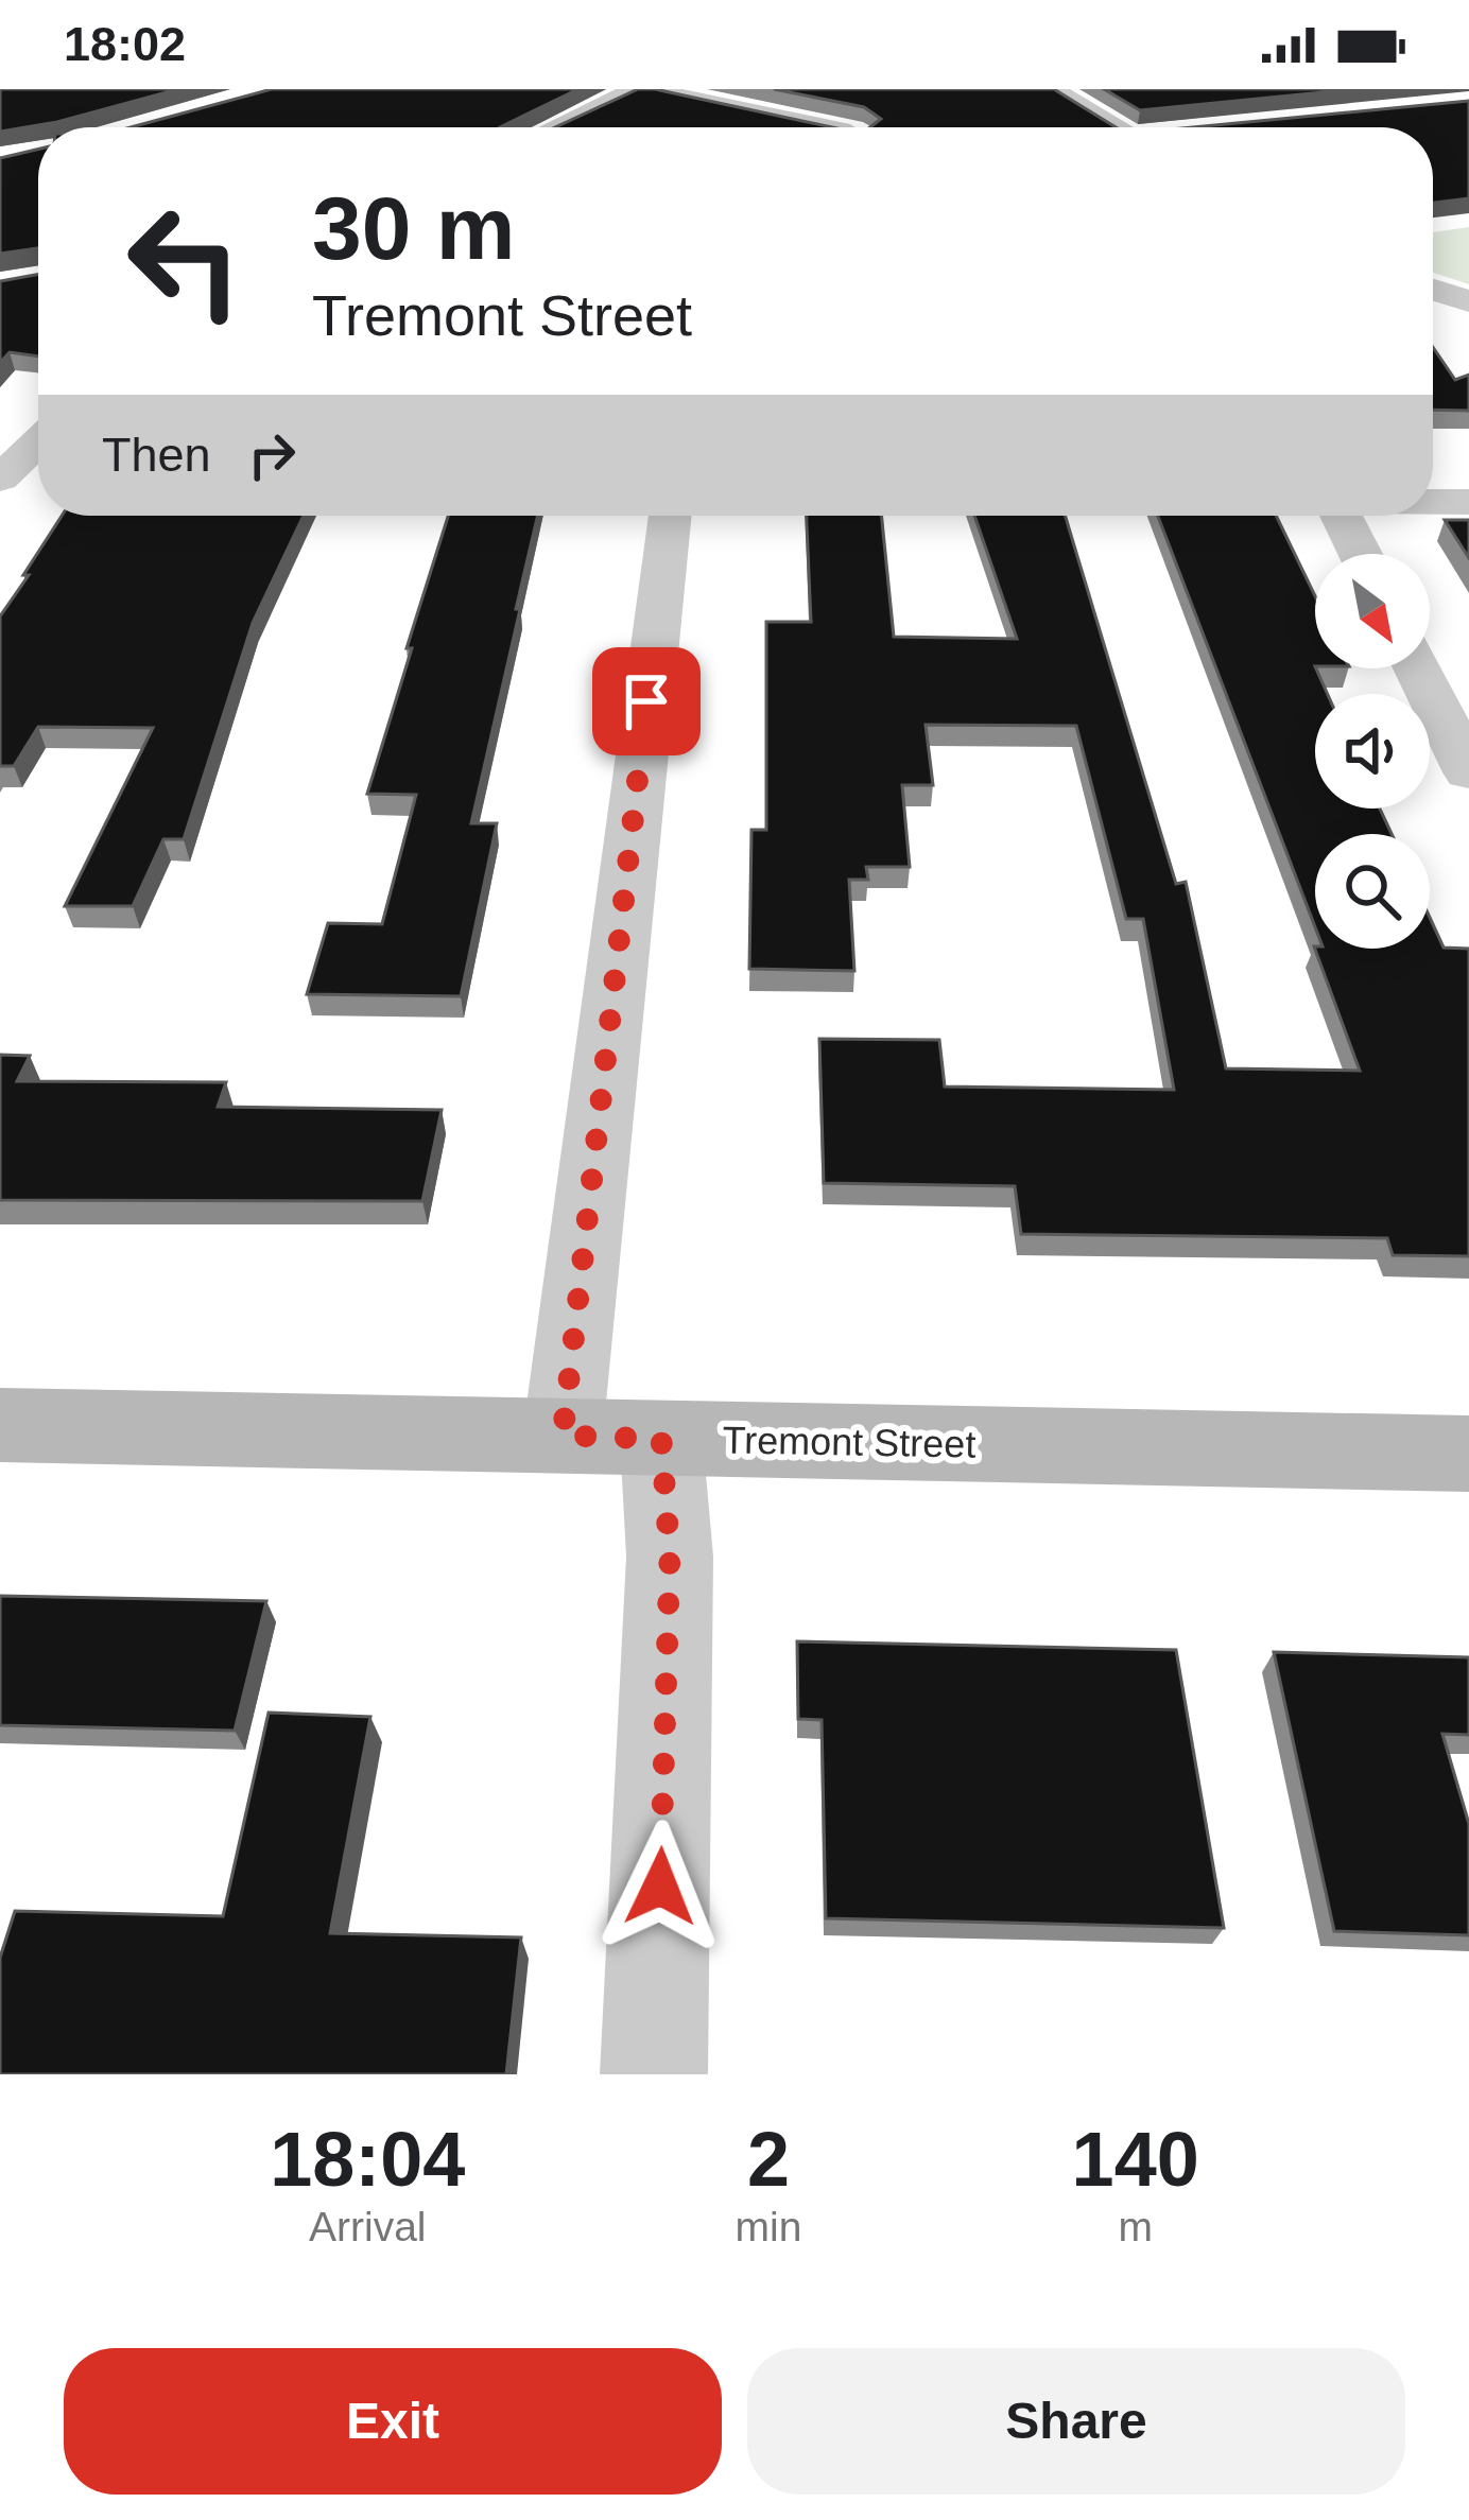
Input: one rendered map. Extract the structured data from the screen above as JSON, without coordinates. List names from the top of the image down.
{
  "streets": {
    "main road": ["Tremont Street"]
  },
  "north": "bottom right",
  "page": {
    "status": "18:02",
    "turn": ["30 m", "Tremont Street"],
    "then": "Then",
    "eta": [
      "18:04",
      "Arrival",
      "2",
      "min",
      "140",
      "m"
    ],
    "buttons": ["Exit", "Share"]
  }
}
